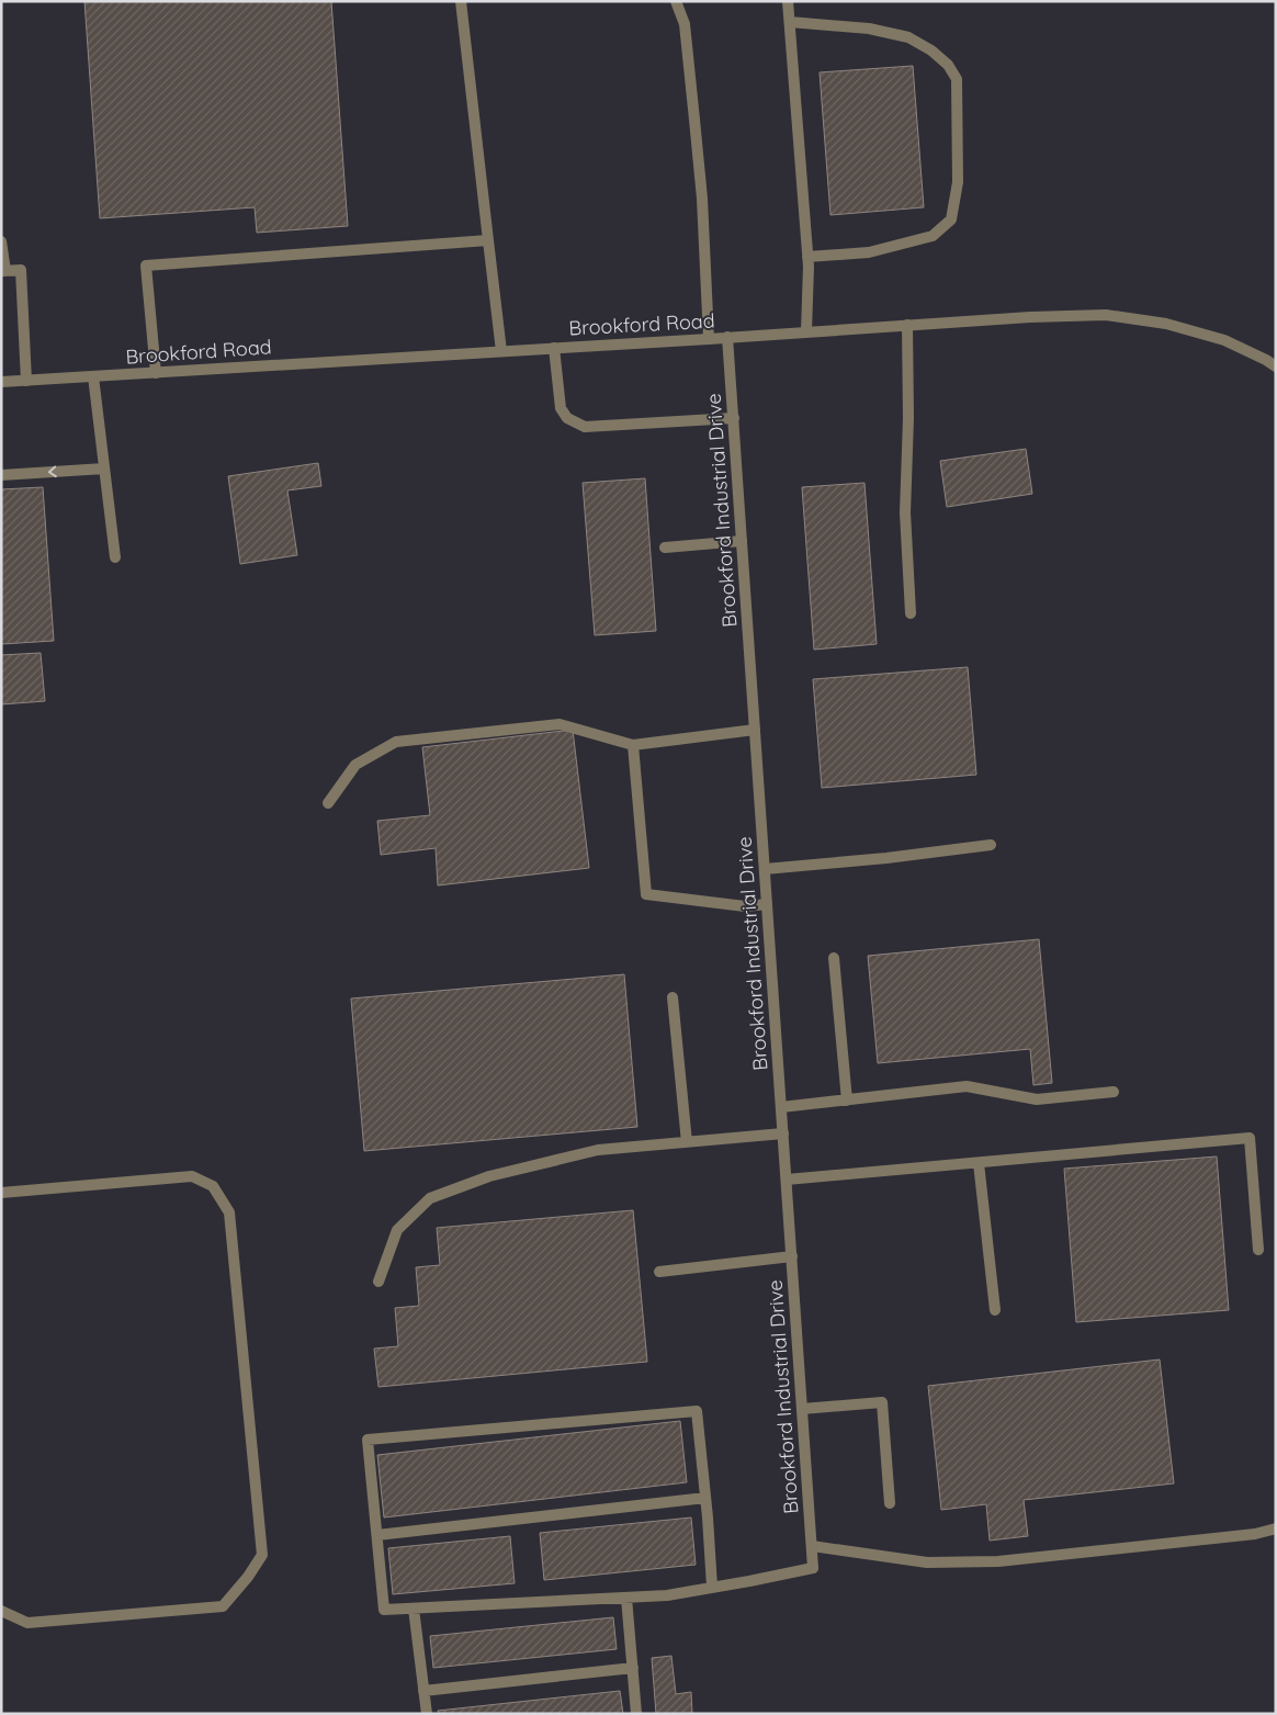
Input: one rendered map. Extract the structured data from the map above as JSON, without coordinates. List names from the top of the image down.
{
  "streets": {
    "street": ["Brookford Road", "Brookford Industrial Drive"]
  },
  "crossings": [
    ["Brookford Road", "Brookford Industrial Drive"]
  ]
}
